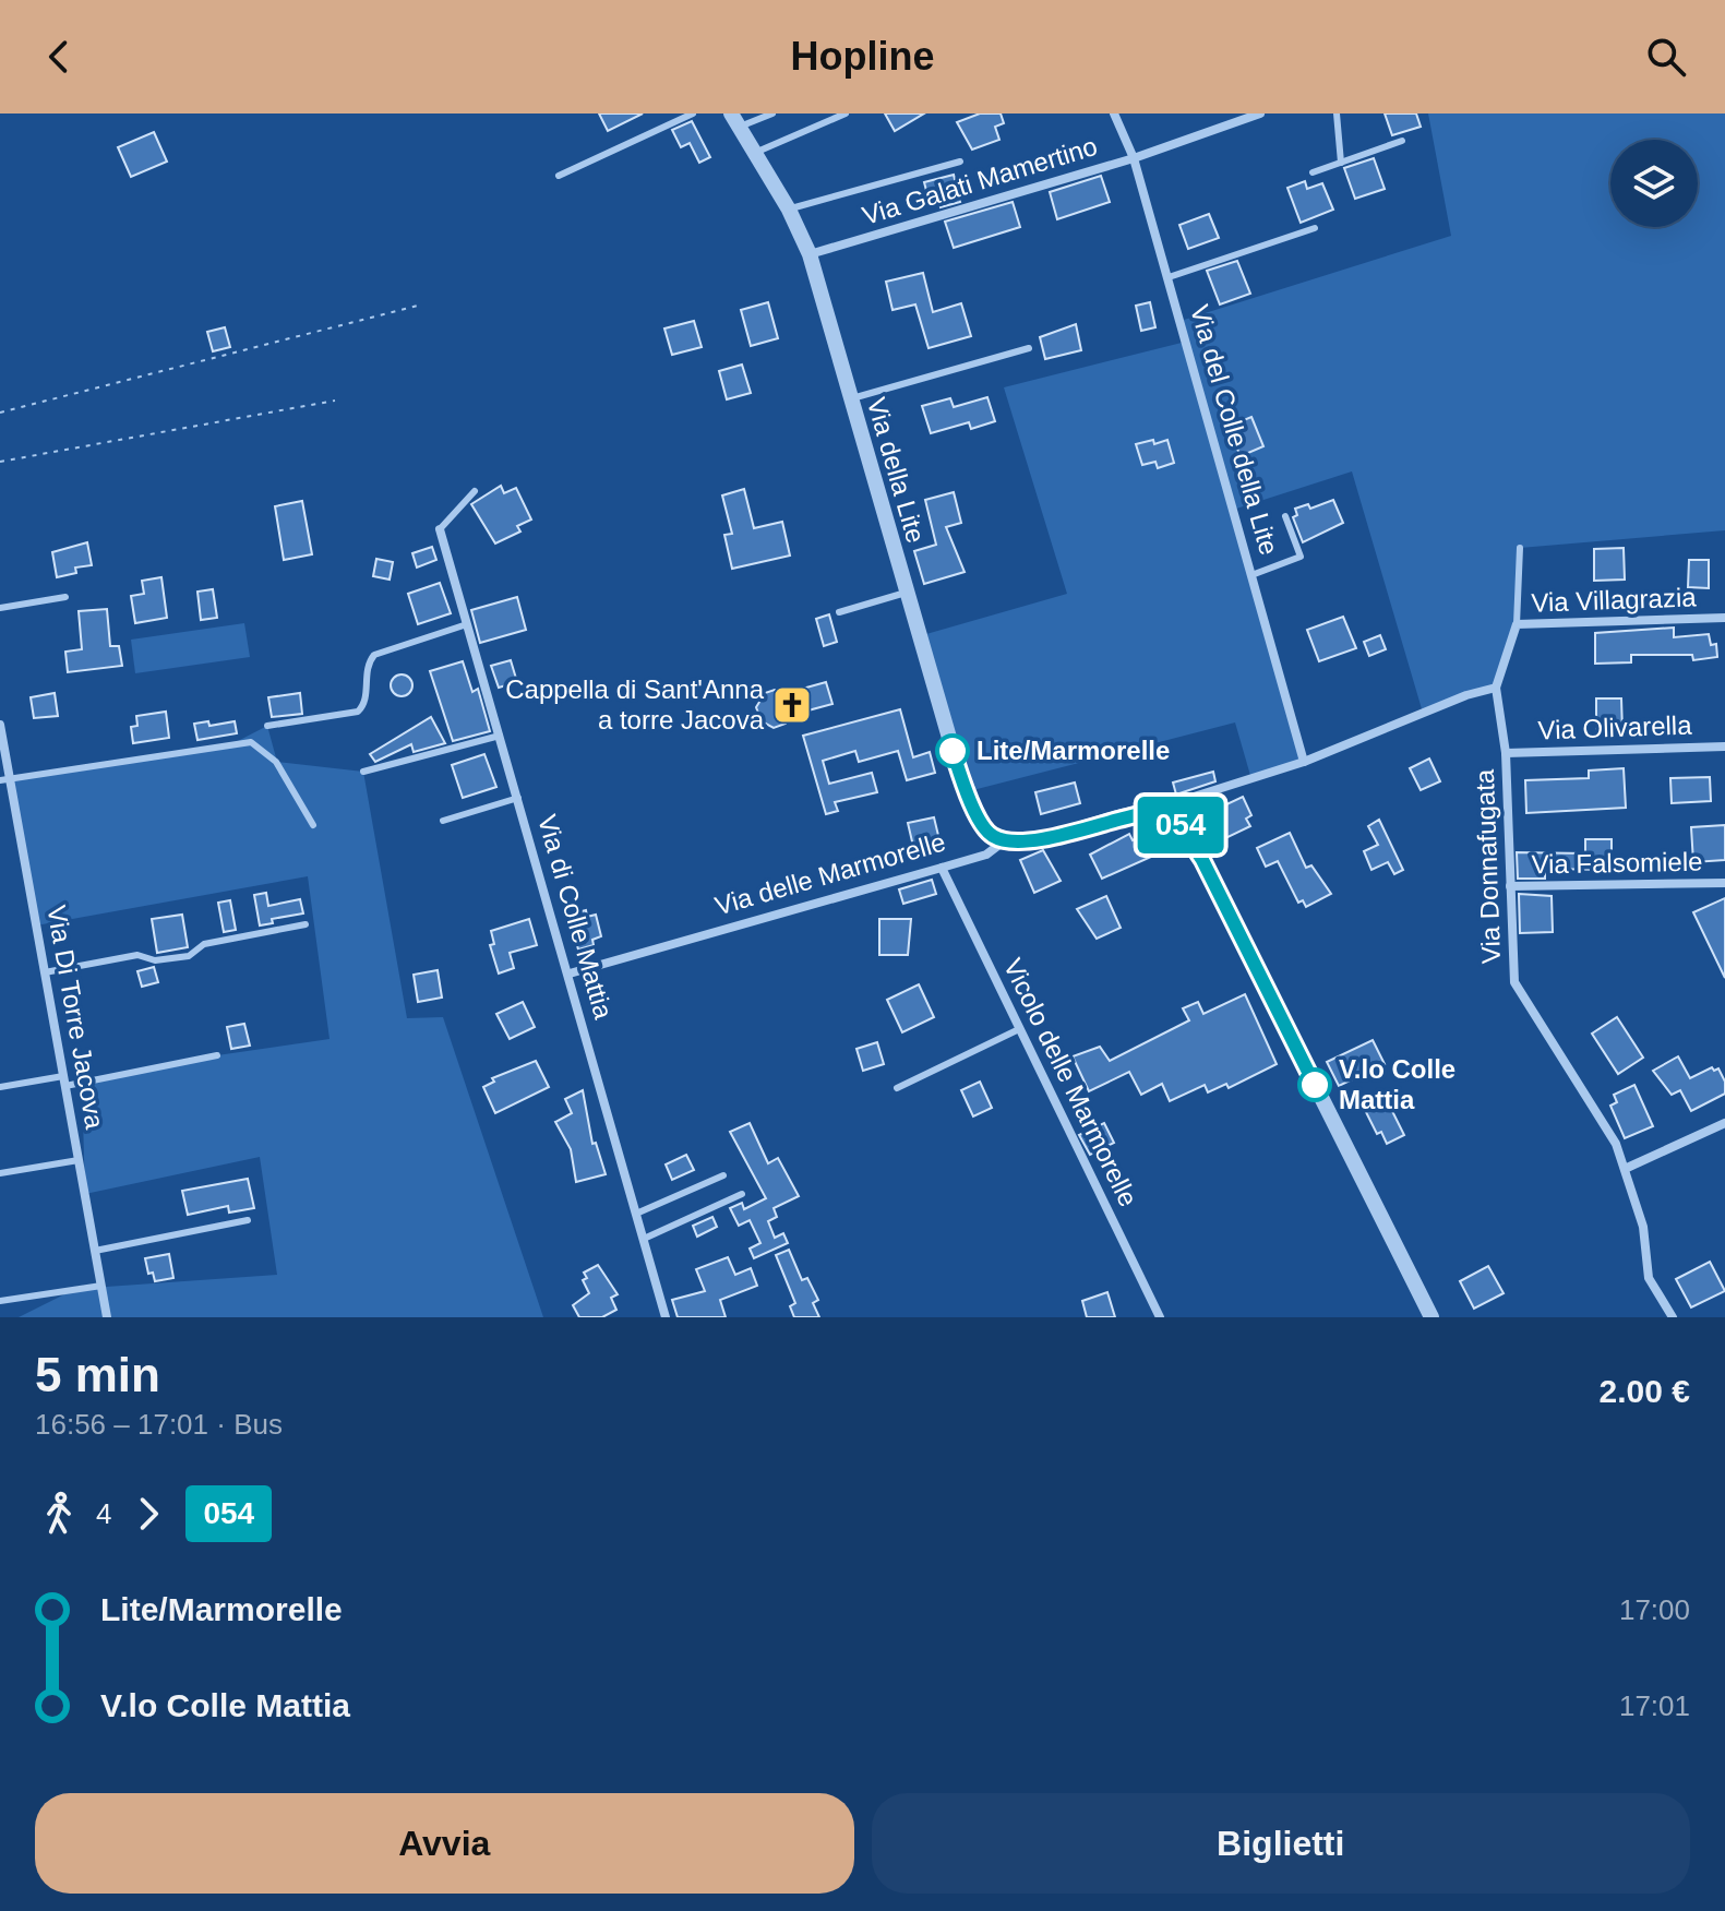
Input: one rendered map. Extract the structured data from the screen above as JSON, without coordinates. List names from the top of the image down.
{
  "streets": {
    "street": [
      "Via Galati Mamertino",
      "Via del Colle della Lite",
      "Via della Lite",
      "Via Villagrazia",
      "Via Olivarella",
      "Via Falsomiele",
      "Via Donnafugata",
      "Via delle Marmorelle",
      "Via di Colle Mattia",
      "Via Di Torre Jacova",
      "Vicolo delle Marmorelle"
    ]
  },
  "crossings": [
    ["Via Galati Mamertino", "Via del Colle della Lite"],
    ["Via Galati Mamertino", "Via della Lite"],
    ["Via del Colle della Lite", "Via delle Marmorelle"],
    ["Via della Lite", "Via delle Marmorelle"],
    ["Via Villagrazia", "Via Donnafugata"],
    ["Via Villagrazia", "Via delle Marmorelle"],
    ["Via Olivarella", "Via Donnafugata"],
    ["Via Falsomiele", "Via Donnafugata"],
    ["Via Donnafugata", "Via delle Marmorelle"],
    ["Via delle Marmorelle", "Via di Colle Mattia"],
    ["Via delle Marmorelle", "Vicolo delle Marmorelle"]
  ],
  "places": {
    "church": ["Cappella di Sant'Anna a torre Jacova"],
    "other": ["Lite/Marmorelle", "V.lo Colle Mattia"]
  },
  "lines": ["bus line 054"],
  "page": {
    "header": "Hopline",
    "on_map": "054",
    "heading": ["5 min", "16:56 – 17:01 · Bus", "2.00 €"],
    "legs": ["4", "054"],
    "list": [
      {
        "name": "Lite/Marmorelle",
        "value": "17:00"
      },
      {
        "name": "V.lo Colle Mattia",
        "value": "17:01"
      }
    ],
    "buttons": ["Avvia", "Biglietti"]
  }
}
